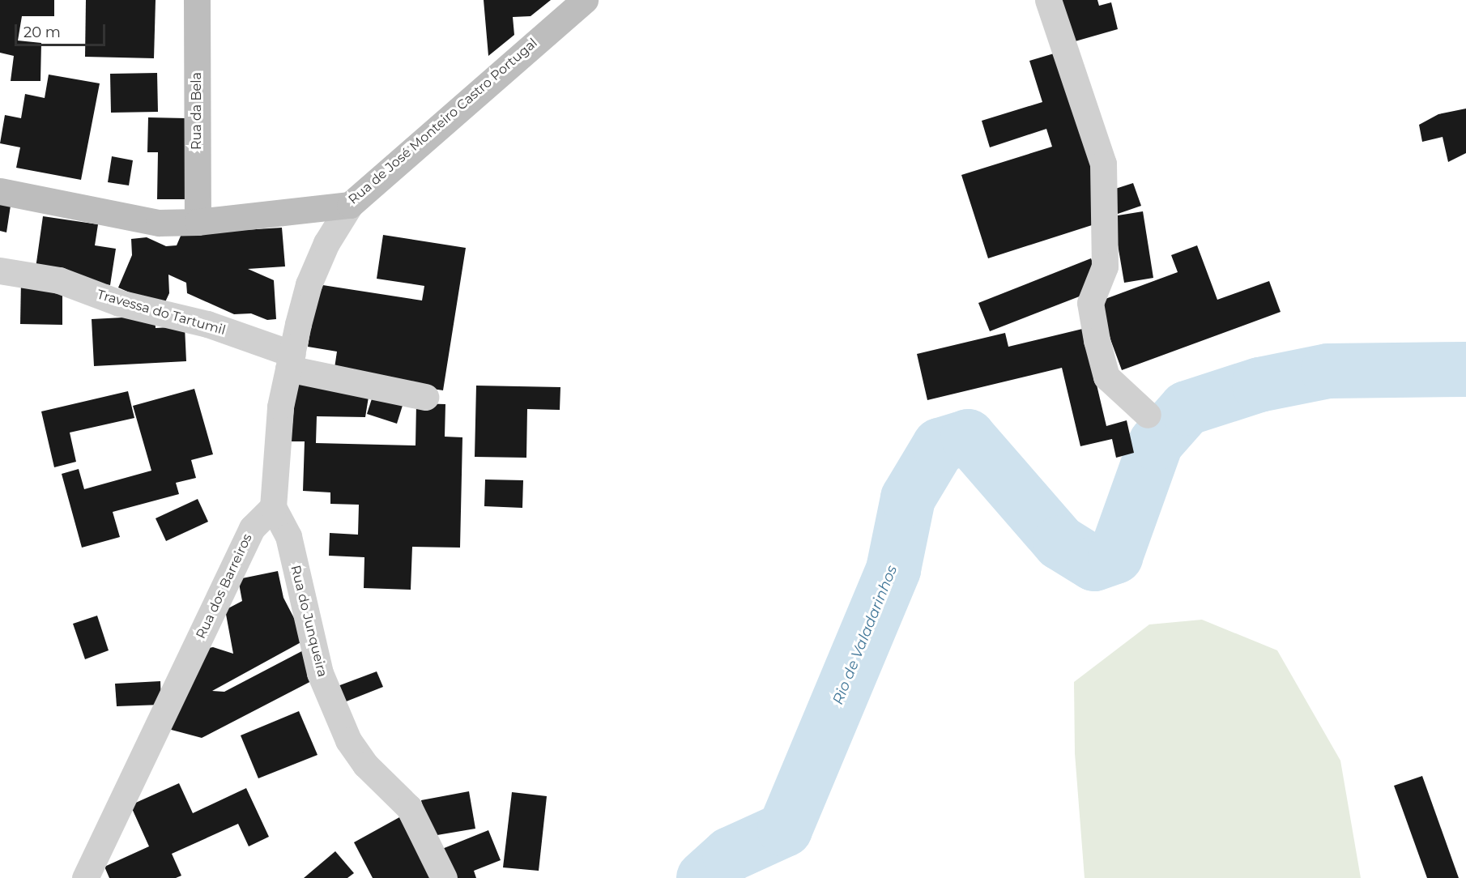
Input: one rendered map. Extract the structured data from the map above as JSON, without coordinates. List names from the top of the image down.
{
  "streets": {
    "main road": ["Rua da Bela", "Rua de José Monteiro Castro Portugal"],
    "street": ["Travessa do Tartumil", "Rua dos Barreiros", "Rua do Junqueira"]
  },
  "crossings": [
    ["Rua da Bela", "Rua de José Monteiro Castro Portugal"],
    ["Rua dos Barreiros", "Rua do Junqueira"]
  ],
  "water": ["Rio de Valadarinhos"],
  "scale_bar": "20 m"
}
